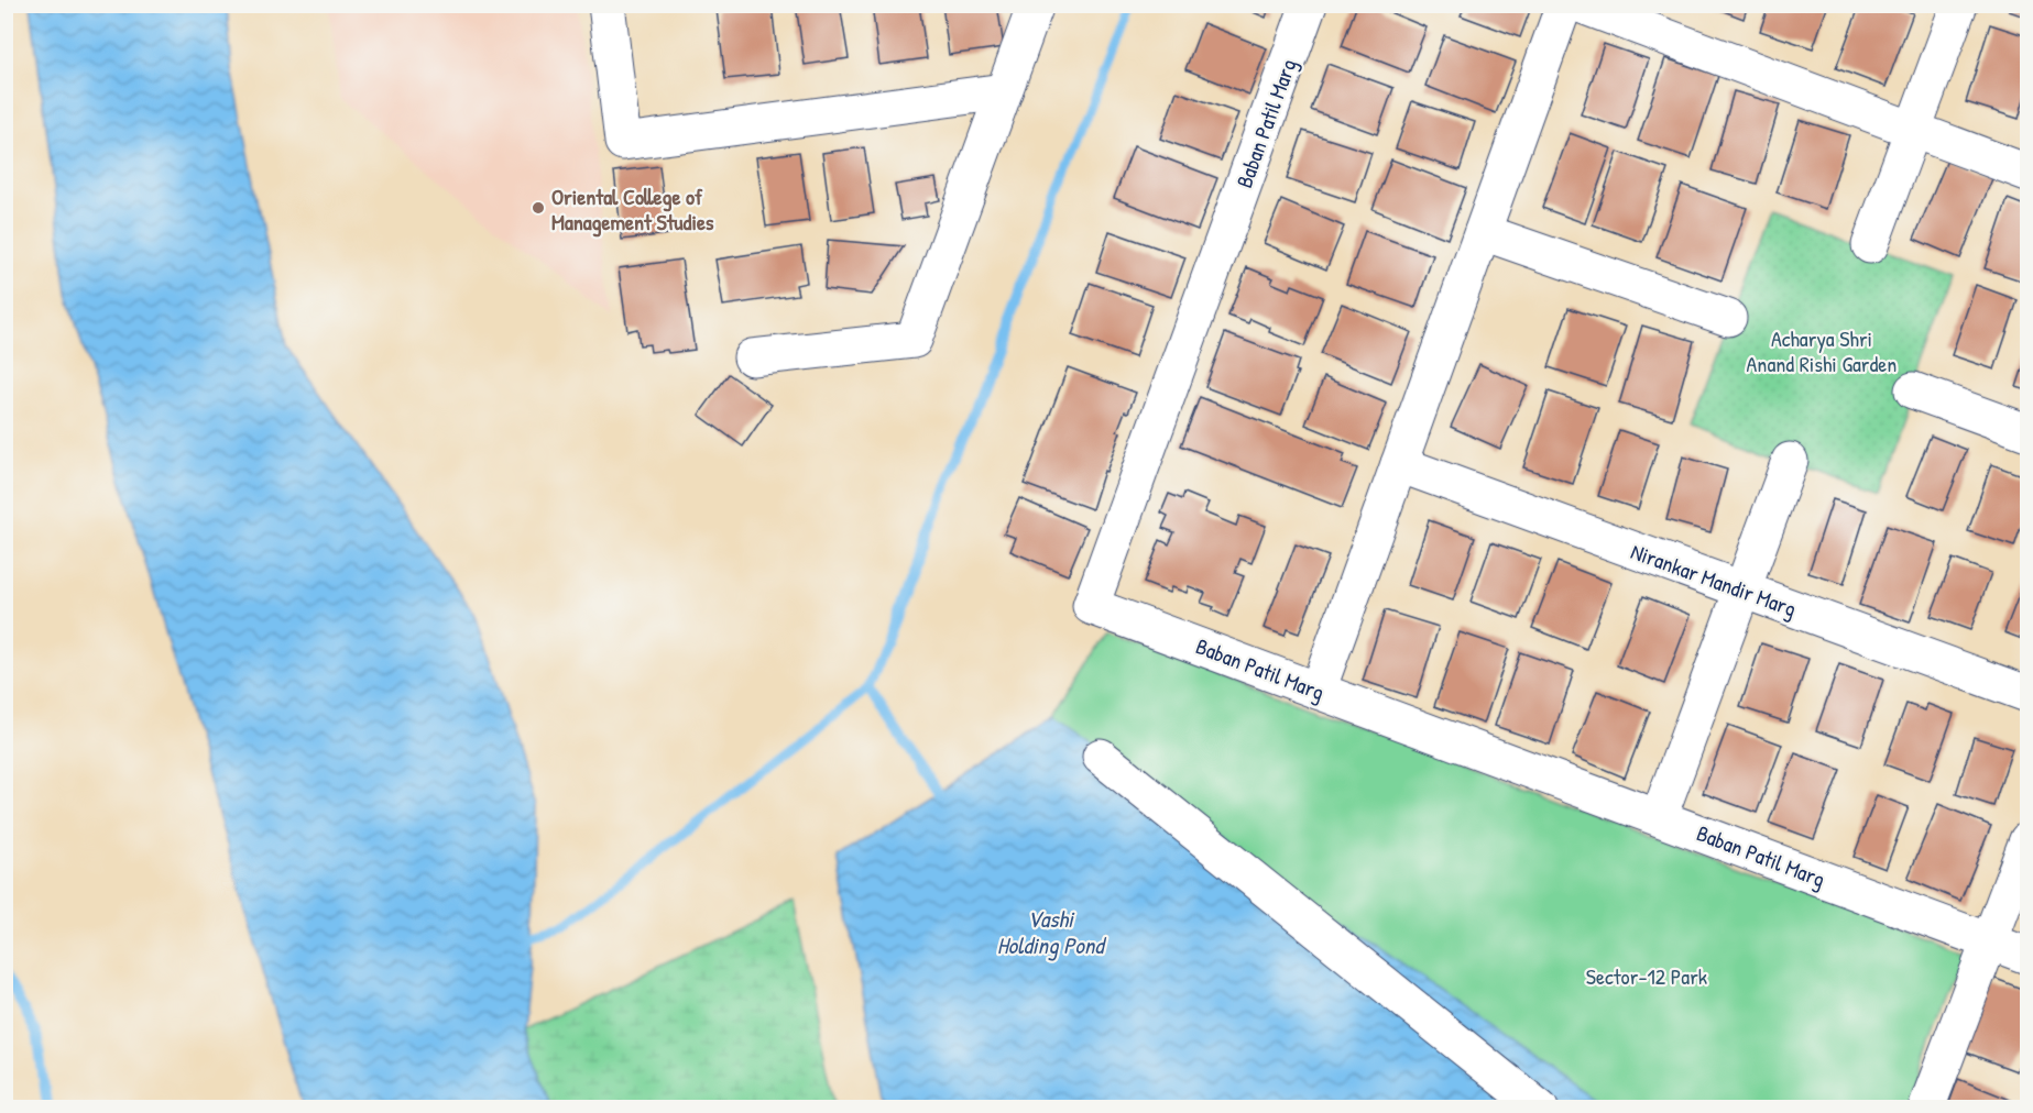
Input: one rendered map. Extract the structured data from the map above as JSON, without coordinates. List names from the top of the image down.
{
  "streets": {
    "street": ["Baban Patil Marg", "Nirankar Mandir Marg"]
  },
  "water": ["Vashi Holding Pond"],
  "parks": ["Acharya Shri Anand Rishi Garden", "Sector-12 Park"],
  "places": ["Oriental College of Management Studies"]
}
